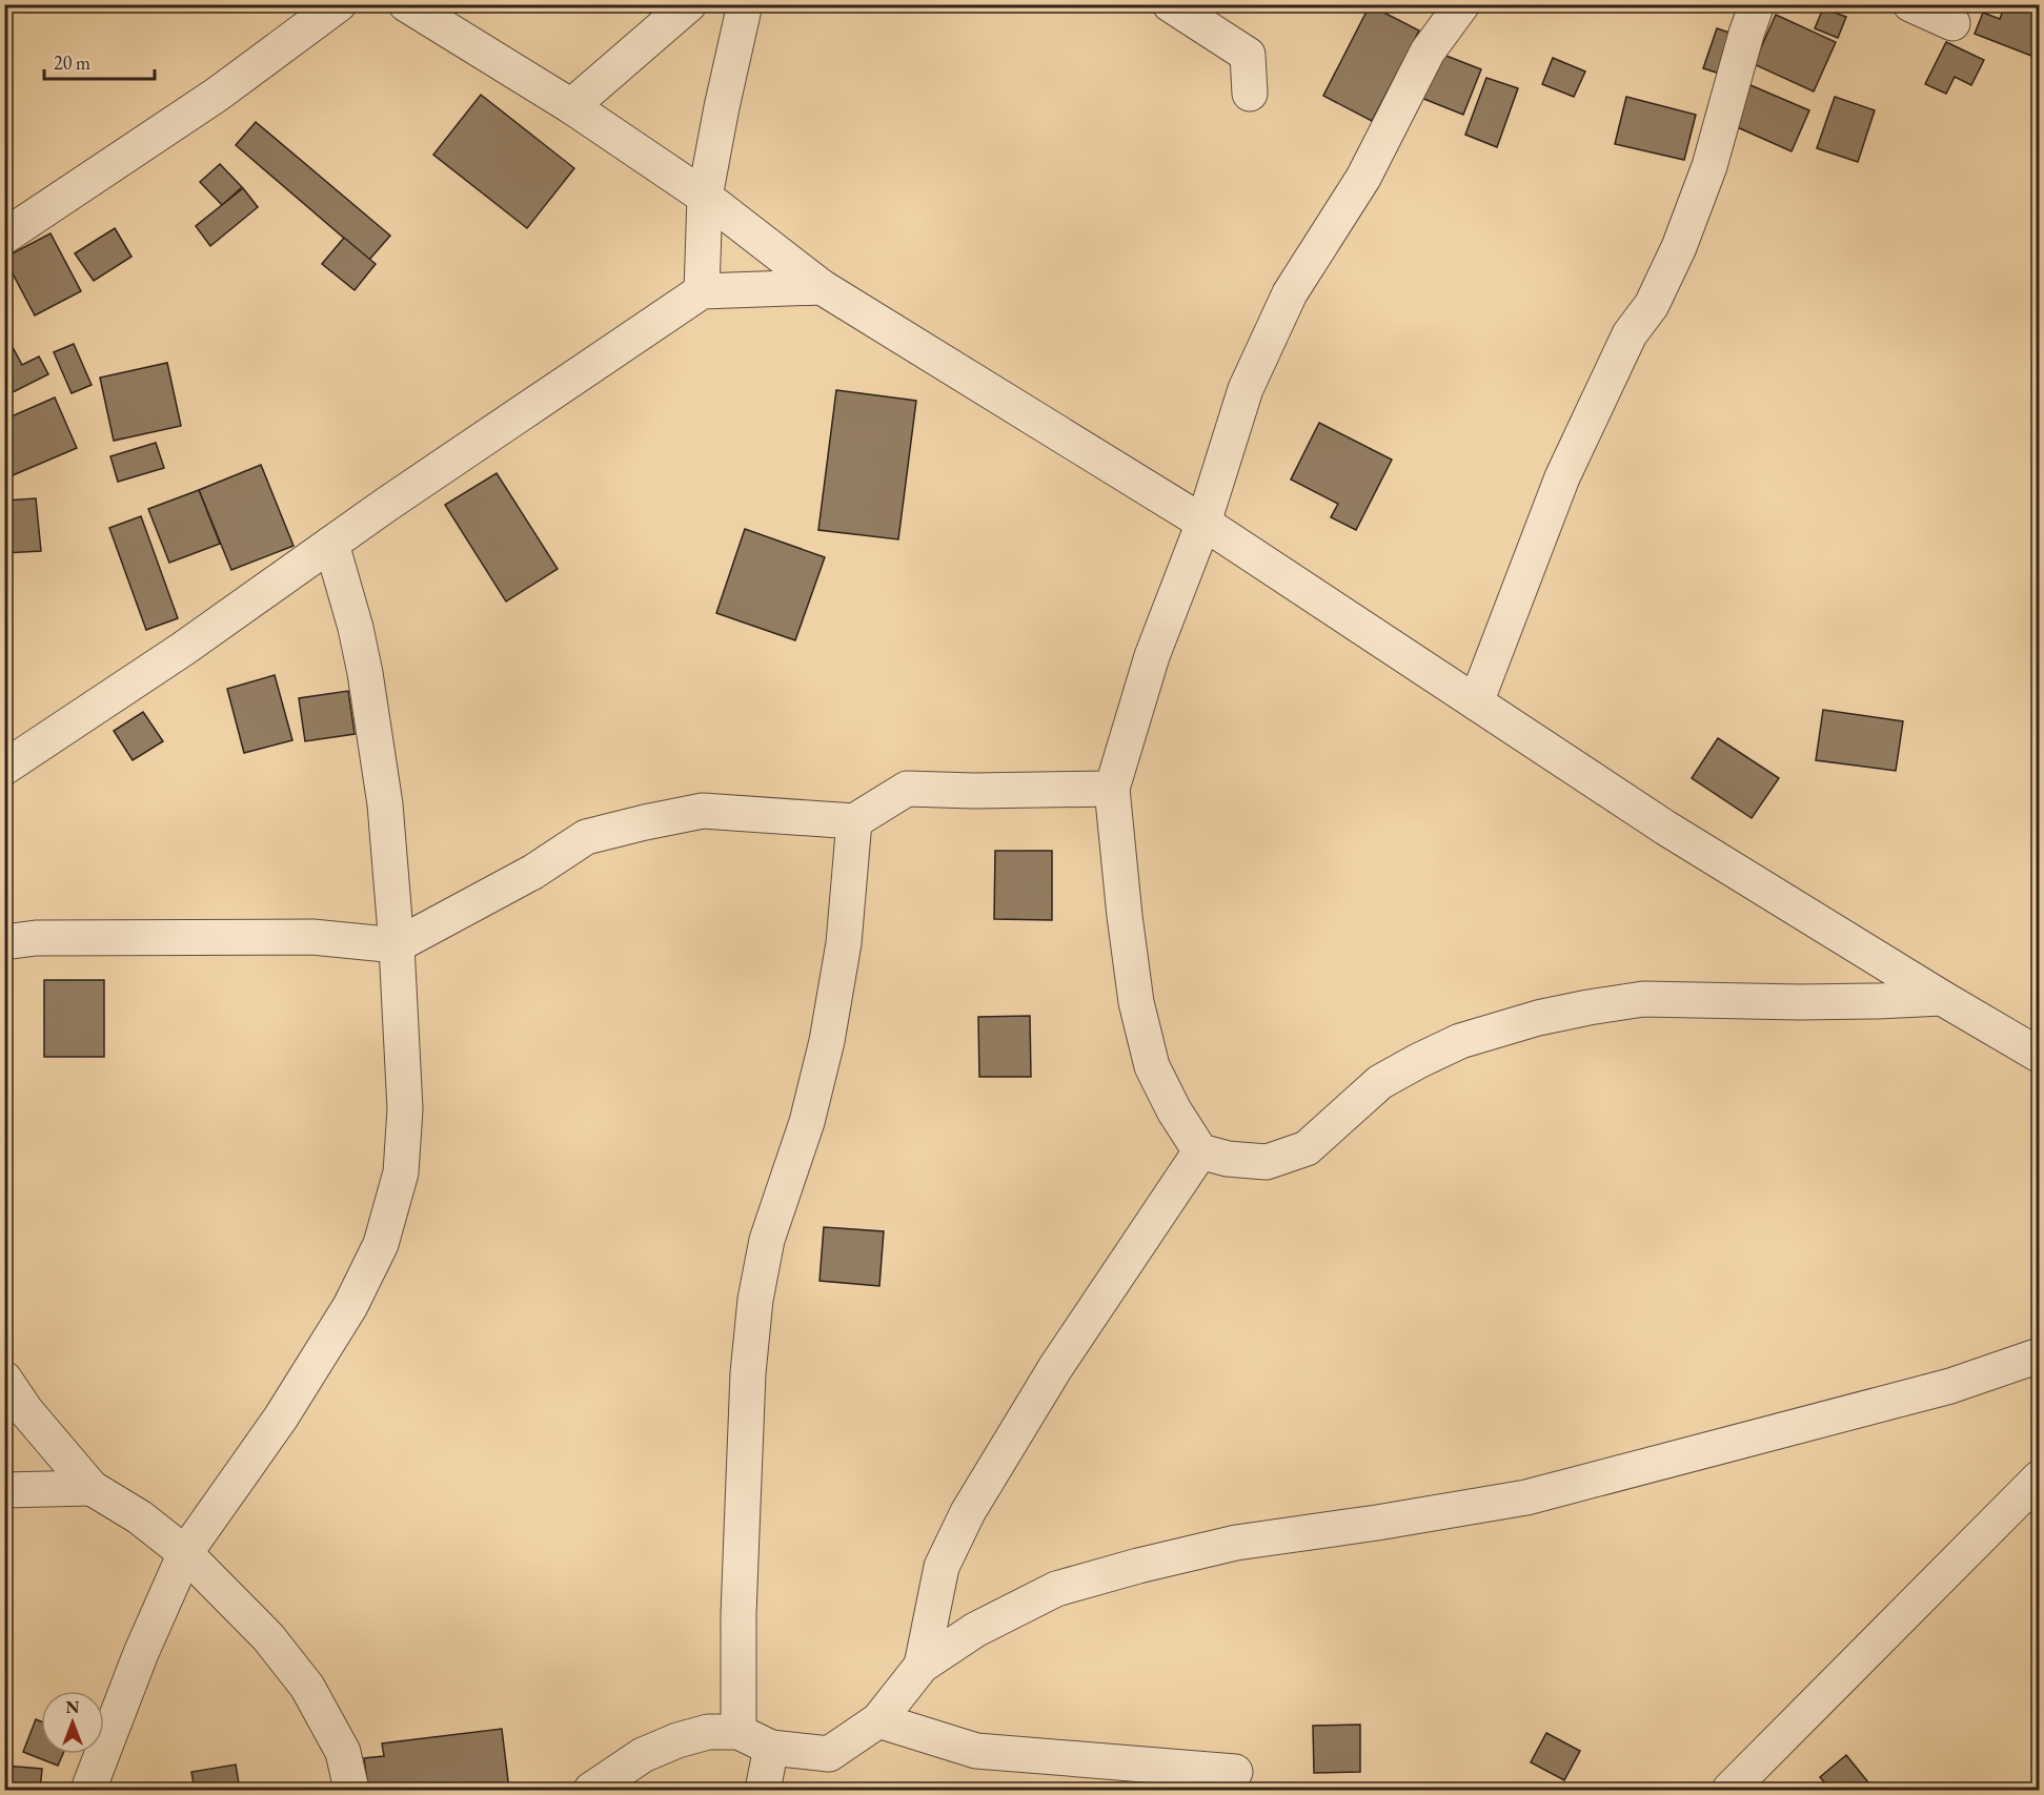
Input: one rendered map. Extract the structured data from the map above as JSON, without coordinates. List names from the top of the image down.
{
  "scale_bar": "20 m",
  "north": "top"
}
